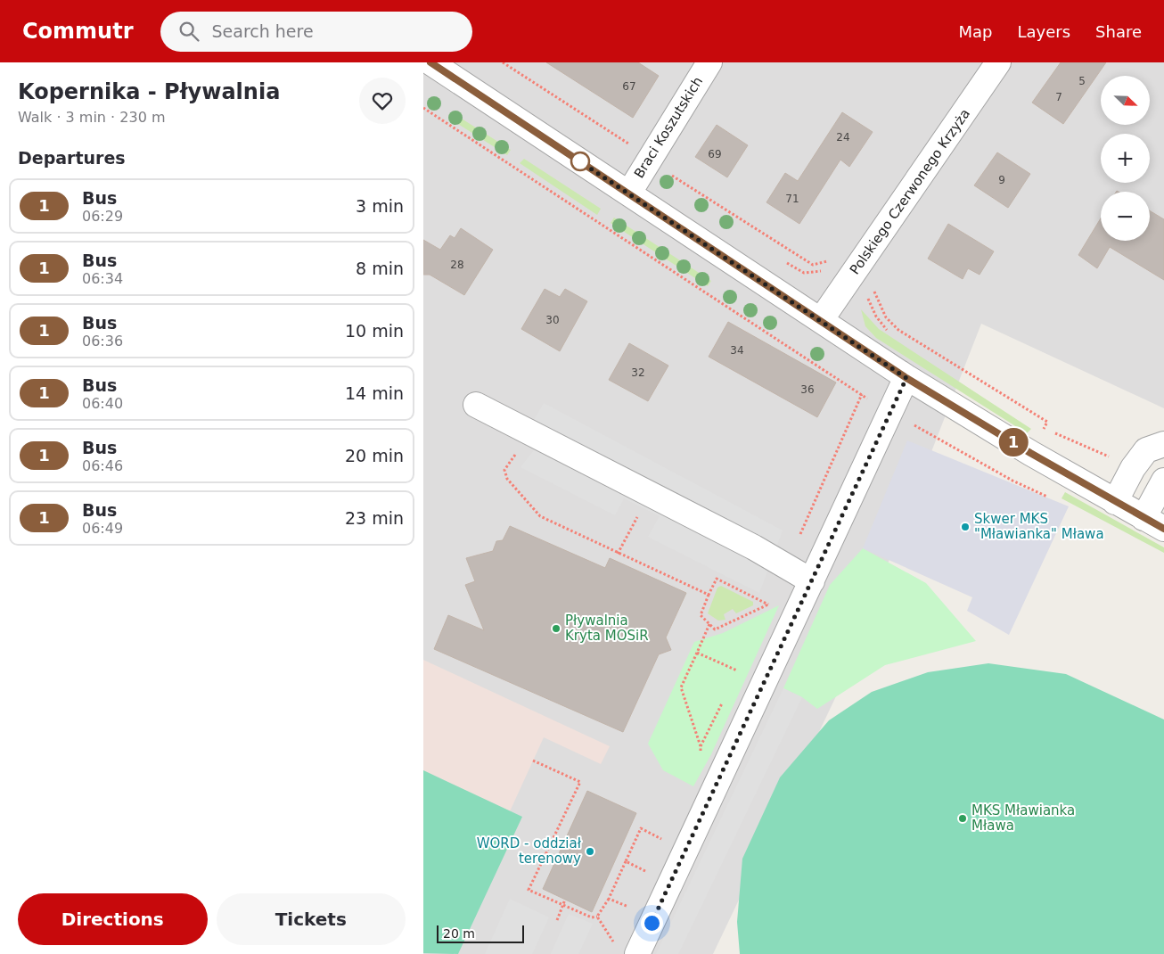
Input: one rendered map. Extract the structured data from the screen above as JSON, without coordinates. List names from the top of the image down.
{
  "streets": {
    "street": ["Braci Koszutskich", "Polskiego Czerwonego Krzyża"]
  },
  "places": [
    "Skwer MKS \"Mławianka\" Mława",
    "Pływalnia Kryta MOSiR",
    "MKS Mławianka Mława",
    "WORD - oddział terenowy"
  ],
  "lines": ["bus line 1"],
  "house_numbers": [
    "5",
    "67",
    "7",
    "24",
    "69",
    "9",
    "71",
    "28",
    "30",
    "34",
    "32",
    "36"
  ],
  "scale_bar": "20 m",
  "north": "bottom right",
  "page": {
    "header": "Commutr",
    "search": "Search here",
    "nav": ["Map", "Layers", "Share"],
    "heading": [
      ["Kopernika - Pływalnia", "Walk · 3 min · 230 m"],
      "Departures"
    ],
    "on_map": "1",
    "map_buttons": ["+", "−"],
    "list": [
      {
        "mark": "1",
        "name": "Bus",
        "note": "06:29",
        "value": "3 min"
      },
      {
        "mark": "1",
        "name": "Bus",
        "note": "06:34",
        "value": "8 min"
      },
      {
        "mark": "1",
        "name": "Bus",
        "note": "06:36",
        "value": "10 min"
      },
      {
        "mark": "1",
        "name": "Bus",
        "note": "06:40",
        "value": "14 min"
      },
      {
        "mark": "1",
        "name": "Bus",
        "note": "06:46",
        "value": "20 min"
      },
      {
        "mark": "1",
        "name": "Bus",
        "note": "06:49",
        "value": "23 min"
      }
    ],
    "buttons": ["Directions", "Tickets"],
    "scale": "20 m"
  }
}
